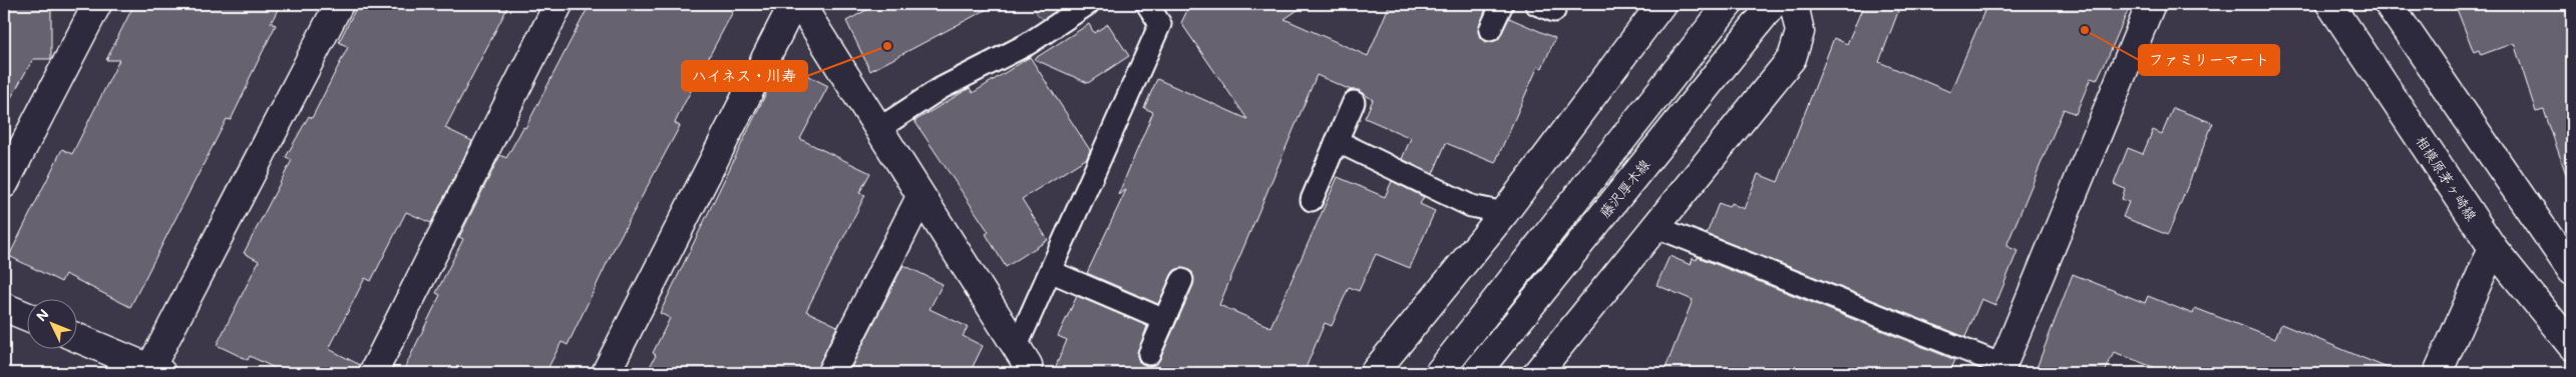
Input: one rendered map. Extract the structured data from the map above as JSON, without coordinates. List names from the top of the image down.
{
  "streets": {
    "street": ["相模原茅ヶ崎線", "藤沢厚木線"]
  },
  "places": ["ファミリーマート", "ハイネス・川寿"],
  "north": "top left"
}
